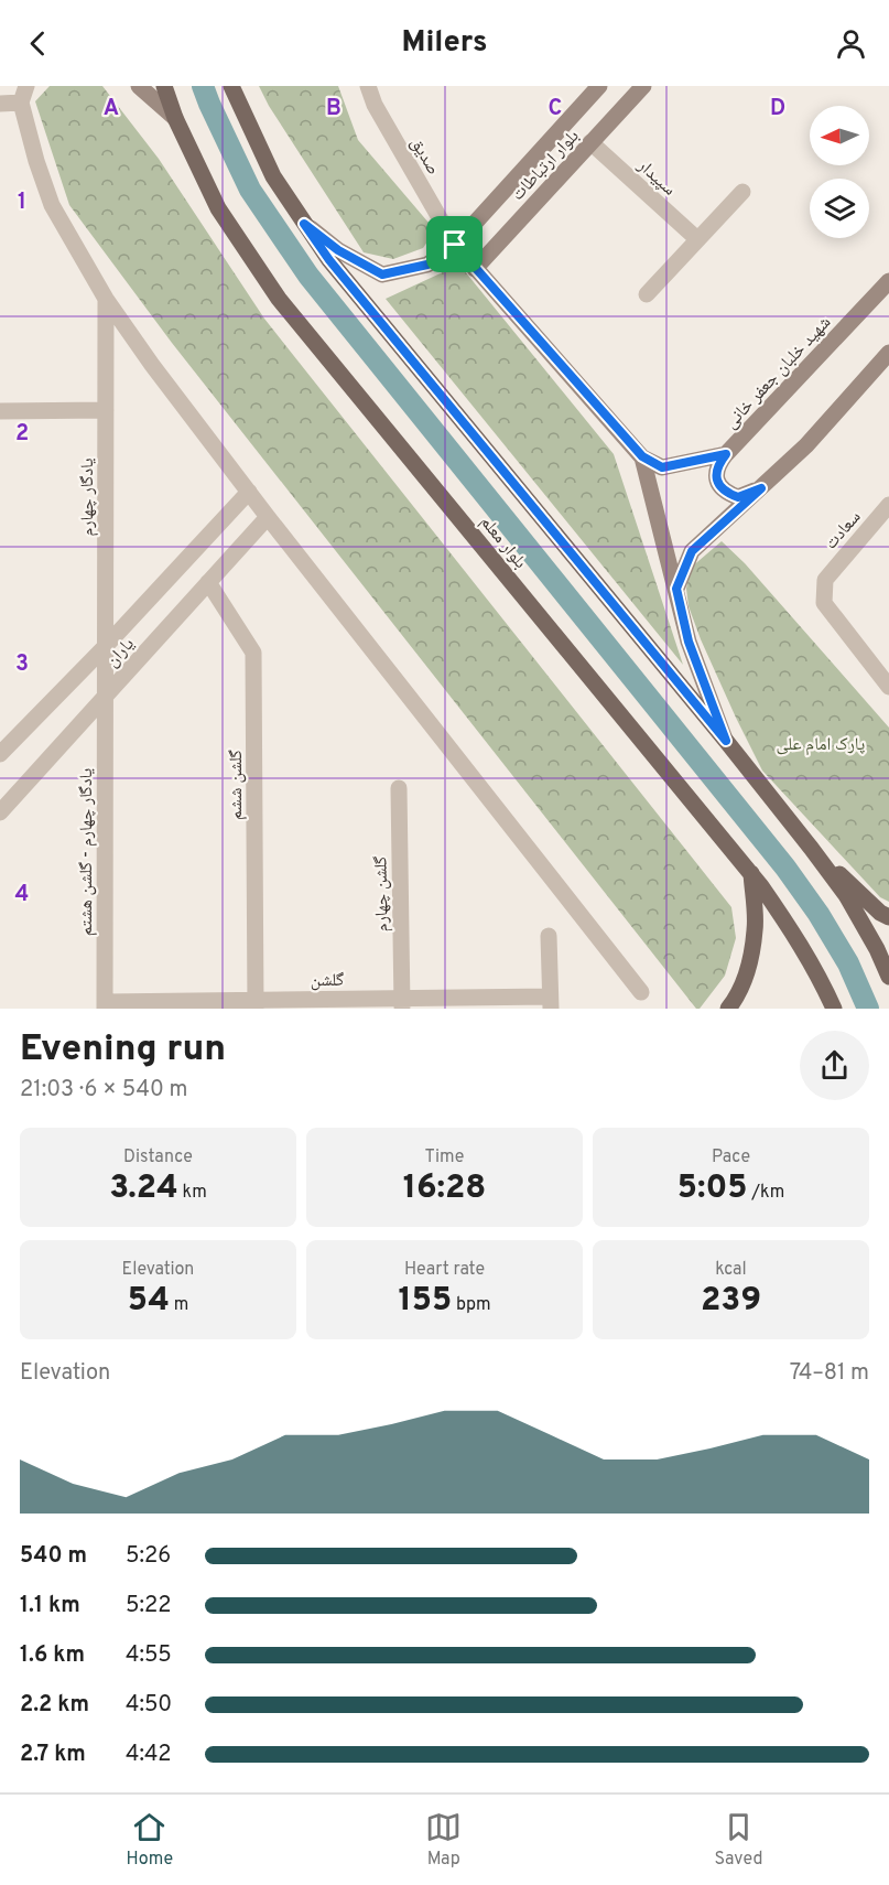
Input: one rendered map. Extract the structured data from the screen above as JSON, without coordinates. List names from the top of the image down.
{
  "streets": {
    "main road": ["بلوار معلم"],
    "street": [
      "صدیق",
      "بلوار ارتباطات",
      "سپیدار",
      "شهید خلبان جعفر خانی",
      "یادگار چهارم",
      "سعادت",
      "یاران",
      "گلشن ششم",
      "یادگار چهارم - گلشن هشتم",
      "گلشن چهارم",
      "گلشن"
    ]
  },
  "crossings": [
    ["صدیق", "بلوار ارتباطات"],
    ["بلوار ارتباطات", "سپیدار"],
    ["یادگار چهارم", "یاران"],
    ["یادگار چهارم", "یادگار چهارم - گلشن هشتم"],
    ["یاران", "گلشن ششم"],
    ["یاران", "یادگار چهارم - گلشن هشتم"],
    ["گلشن ششم", "گلشن"],
    ["یادگار چهارم - گلشن هشتم", "گلشن"],
    ["گلشن چهارم", "گلشن"]
  ],
  "parks": ["پارک امام علی"],
  "north": "left",
  "page": {
    "header": "Milers",
    "heading": ["Evening run", "21:03 · 6 × 540 m"],
    "stats": [
      ["Distance", "3.24 km"],
      ["Time", "16:28"],
      ["Pace", "5:05 /km"],
      ["Elevation", "54 m"],
      ["Heart rate", "155 bpm"],
      ["kcal", "239"]
    ],
    "chart": ["Elevation", "74–81 m"],
    "list": [
      {
        "name": "540 m",
        "note": "5:26"
      },
      {
        "name": "1.1 km",
        "note": "5:22"
      },
      {
        "name": "1.6 km",
        "note": "4:55"
      },
      {
        "name": "2.2 km",
        "note": "4:50"
      },
      {
        "name": "2.7 km",
        "note": "4:42"
      }
    ],
    "tabs": ["Home", "Map", "Saved"]
  },
  "grid": {
    "columns": [
      "A",
      "B",
      "C",
      "D"
    ],
    "rows": [
      "1",
      "2",
      "3",
      "4"
    ]
  }
}
